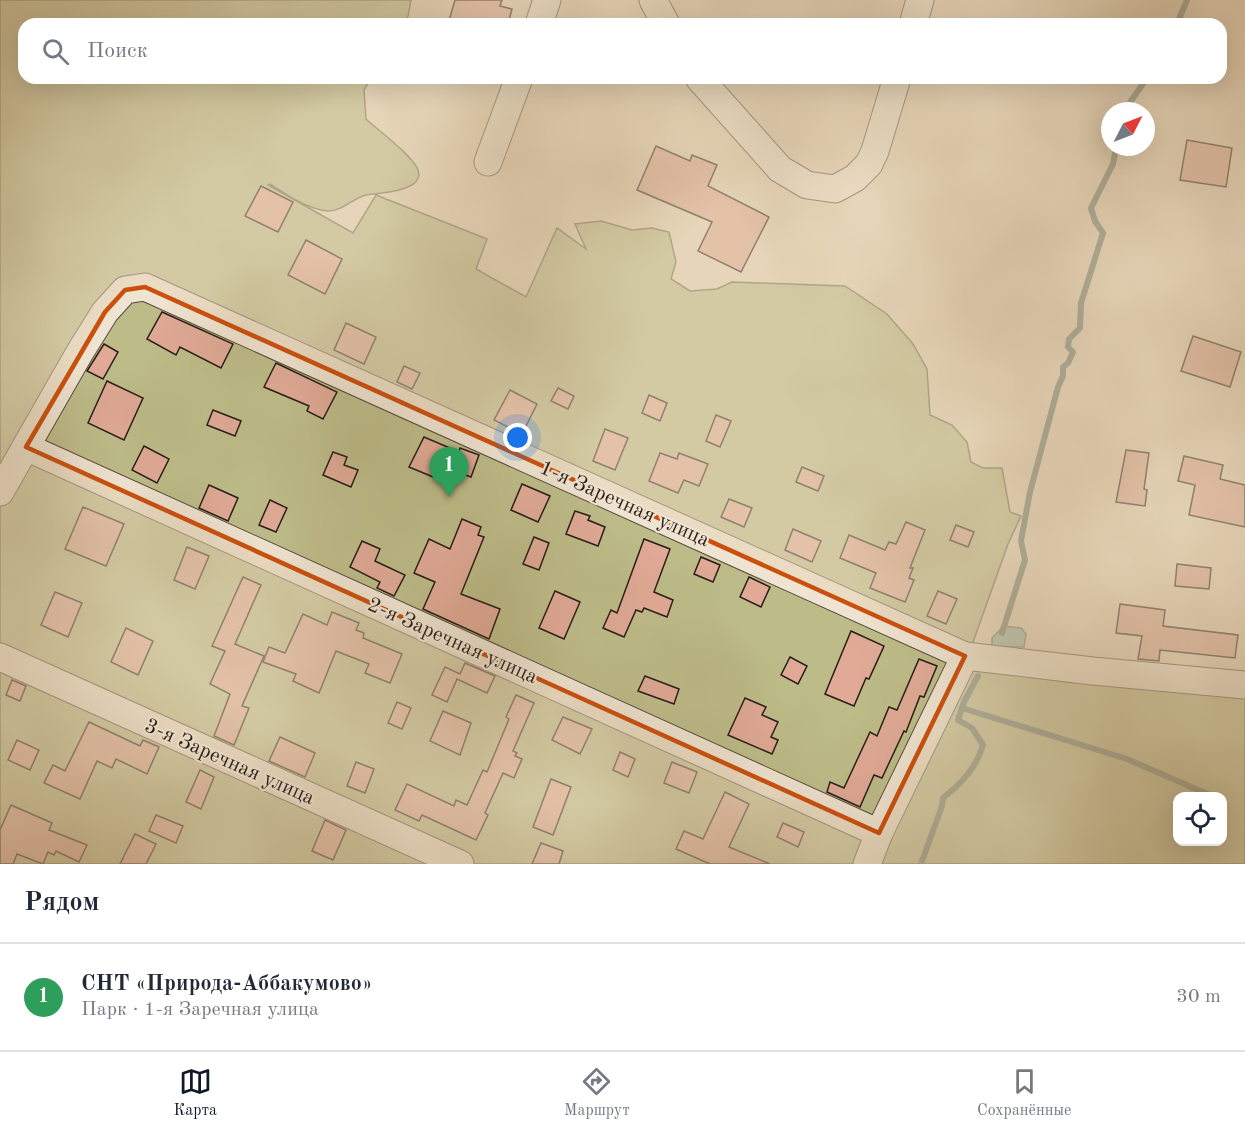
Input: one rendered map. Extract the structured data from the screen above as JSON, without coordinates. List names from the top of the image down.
{
  "streets": {
    "street": ["1-я Заречная улица", "2-я Заречная улица", "3-я Заречная улица"]
  },
  "crossings": [
    ["1-я Заречная улица", "2-я Заречная улица"]
  ],
  "north": "top right",
  "page": {
    "search": "Поиск",
    "pins": "1",
    "heading": "Рядом",
    "list": [
      {
        "mark": "1",
        "name": "СНТ «Природа-Аббакумово»",
        "note": "Парк · 1-я Заречная улица",
        "value": "30 m"
      }
    ],
    "nav": ["Карта", "Маршрут", "Сохранённые"]
  }
}
